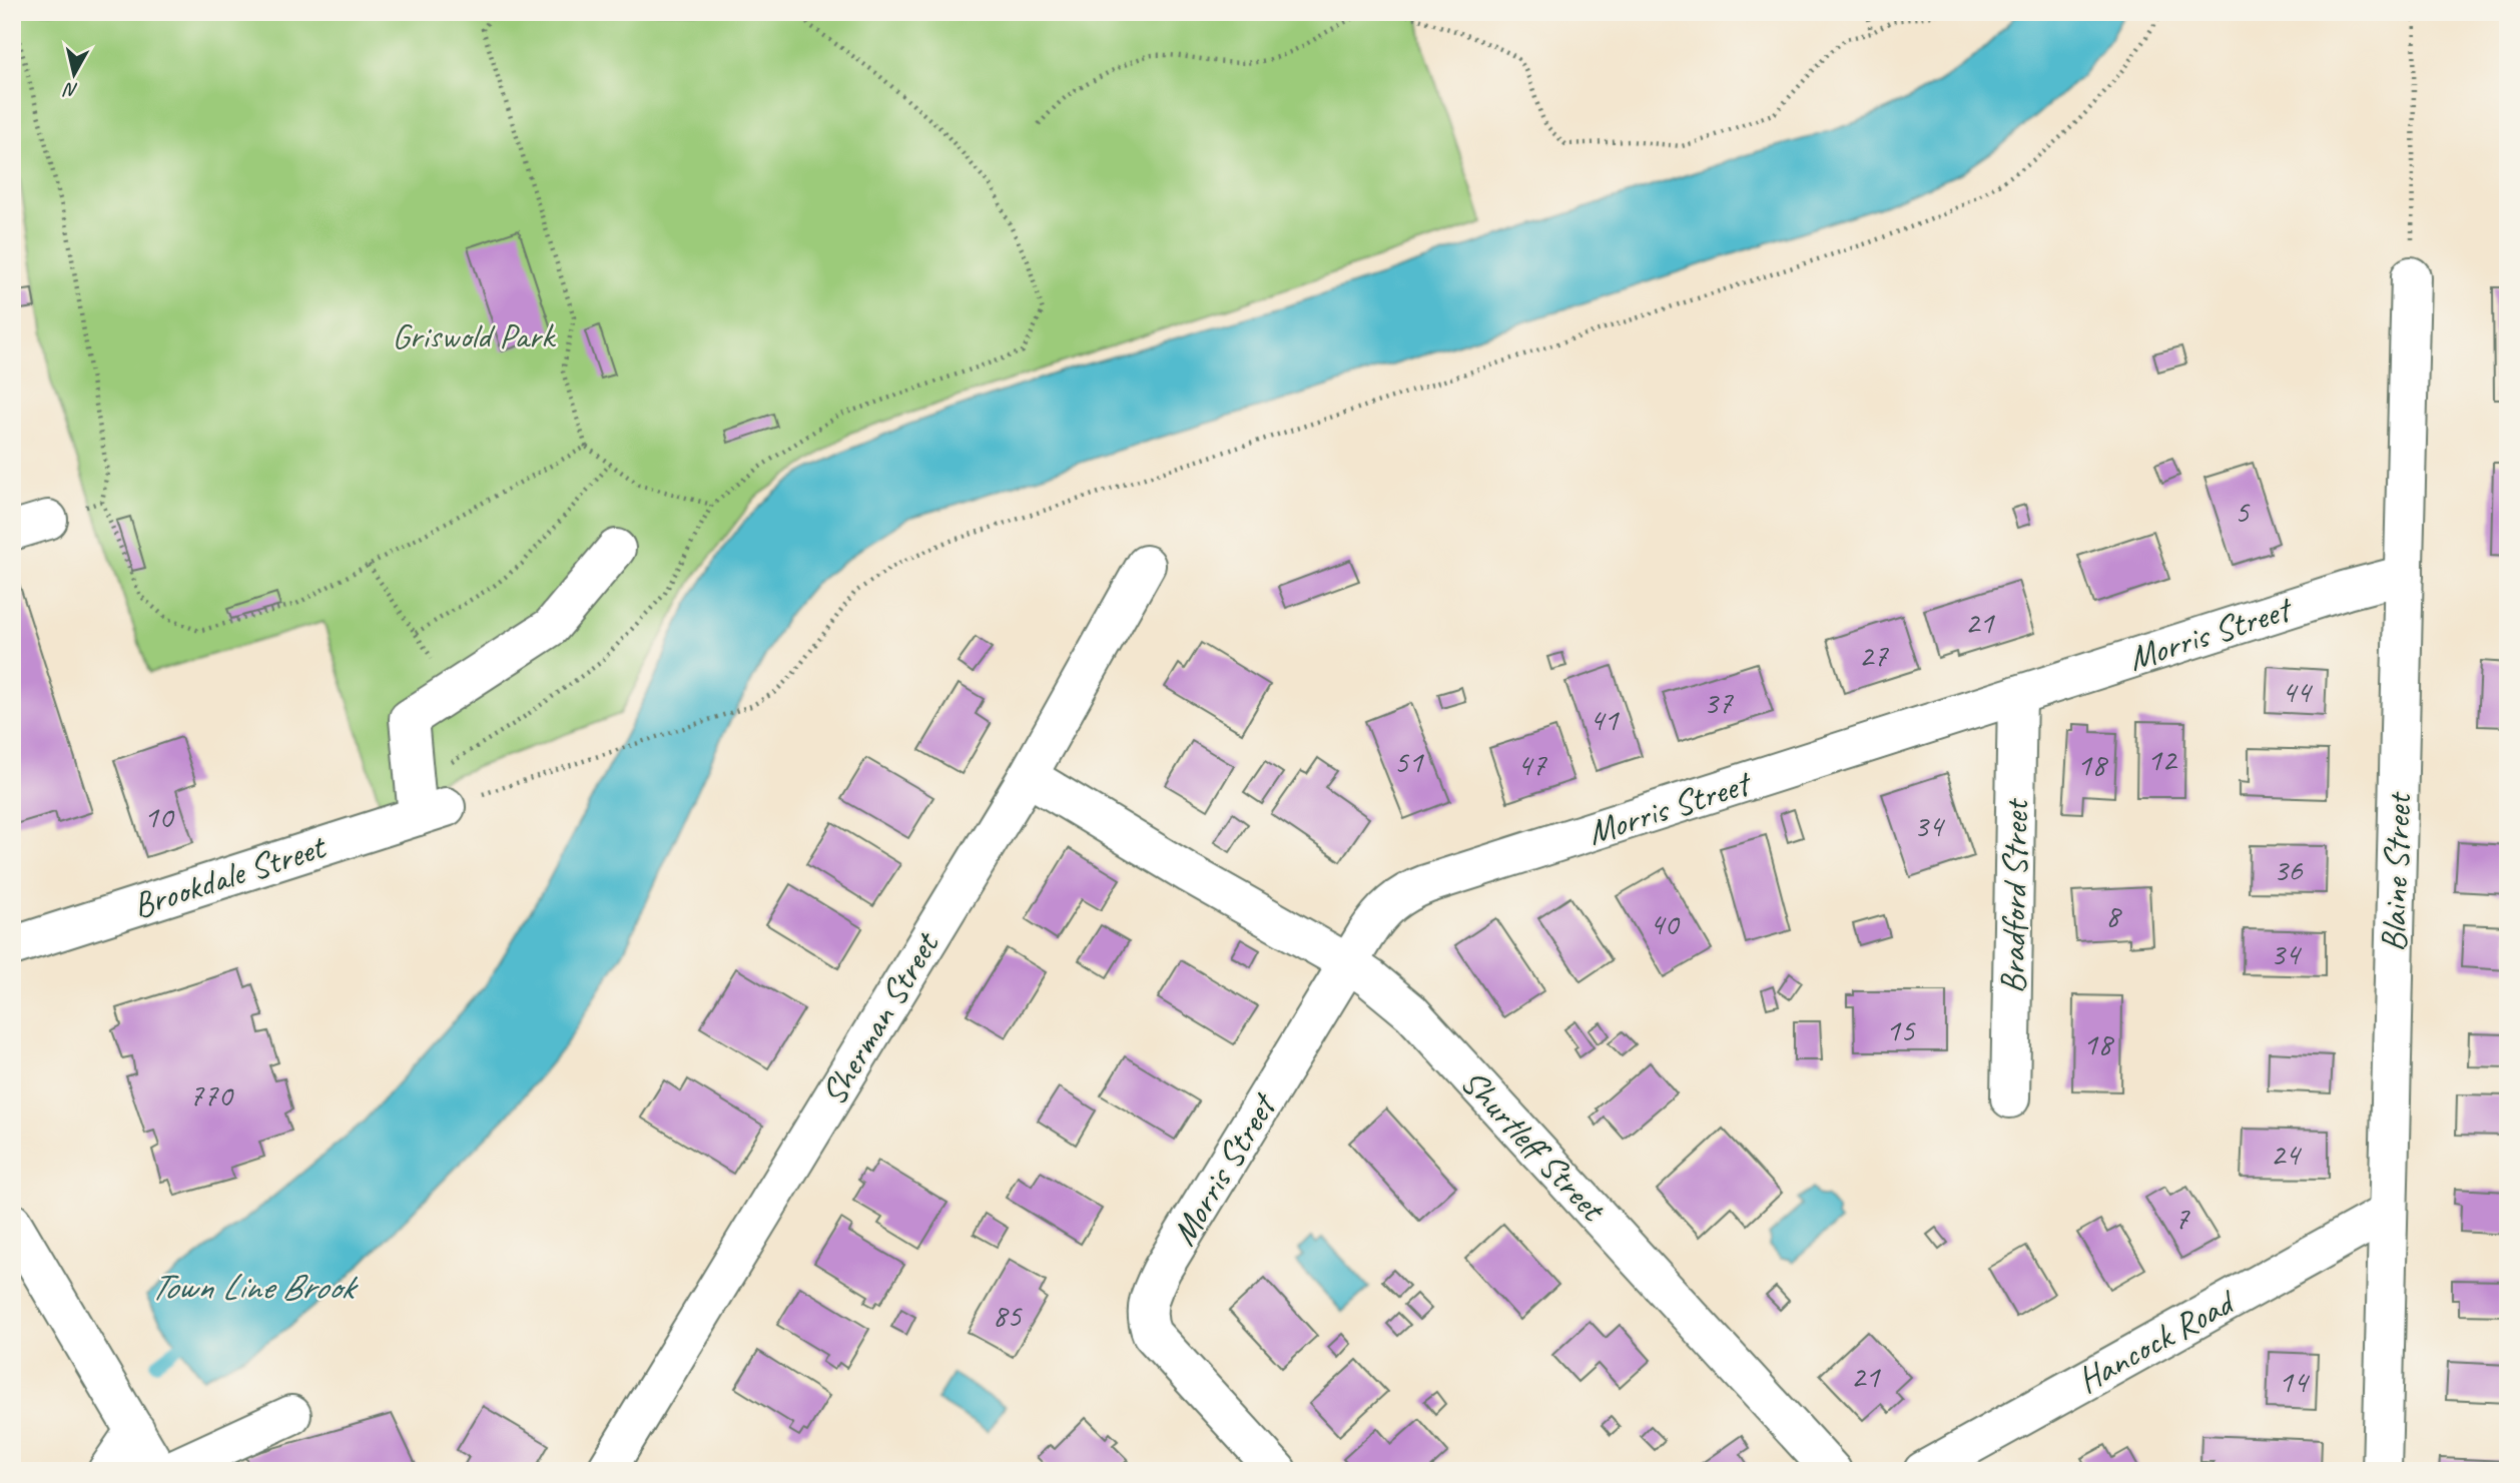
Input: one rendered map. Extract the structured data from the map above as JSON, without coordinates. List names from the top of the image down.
{
  "streets": {
    "street": [
      "Morris Street",
      "Blaine Street",
      "Brookdale Street",
      "Bradford Street",
      "Sherman Street",
      "Shurtleff Street",
      "Hancock Road"
    ]
  },
  "crossings": [
    ["Morris Street", "Blaine Street"],
    ["Morris Street", "Bradford Street"],
    ["Morris Street", "Shurtleff Street"],
    ["Blaine Street", "Hancock Road"],
    ["Sherman Street", "Shurtleff Street"]
  ],
  "water": ["Town Line Brook"],
  "parks": ["Griswold Park"],
  "house_numbers": [
    "5",
    "21",
    "27",
    "44",
    "37",
    "41",
    "12",
    "51",
    "47",
    "18",
    "10",
    "34",
    "36",
    "8",
    "40",
    "34",
    "15",
    "18",
    "770",
    "24",
    "7",
    "85",
    "21",
    "14"
  ],
  "north": "bottom"
}
